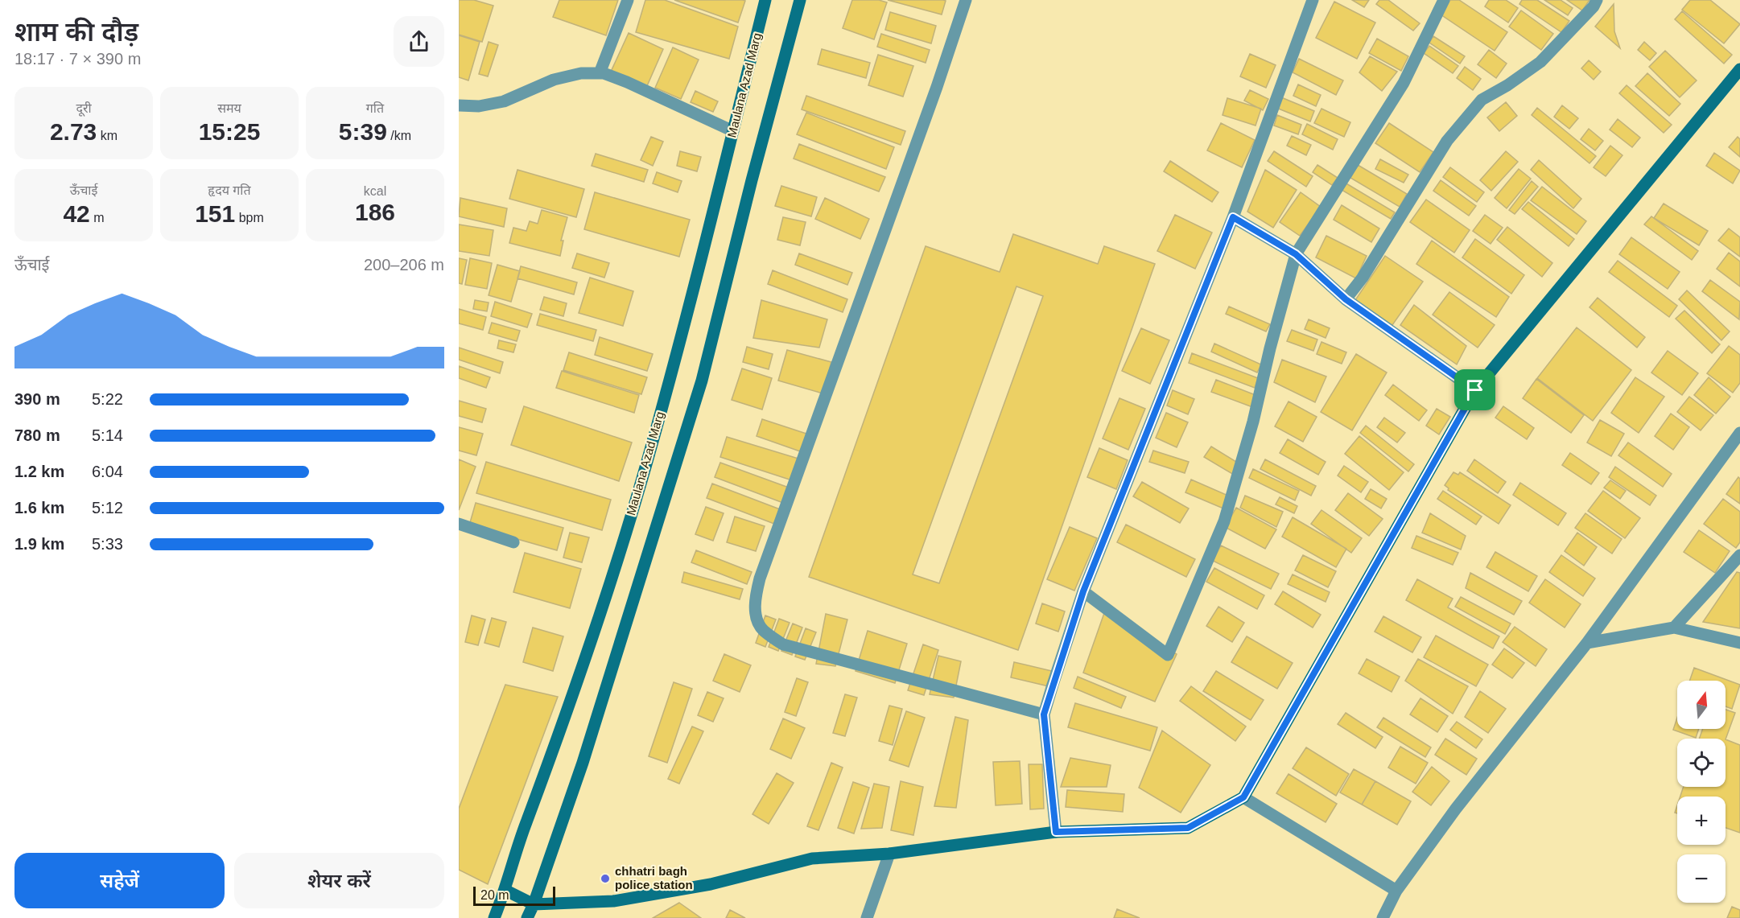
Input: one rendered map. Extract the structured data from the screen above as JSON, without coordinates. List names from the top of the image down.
{
  "streets": {
    "main road": ["Maulana Azad Marg"]
  },
  "places": ["chhatri bagh police station"],
  "scale_bar": "20 m",
  "north": "top",
  "page": {
    "heading": ["शाम की दौड़", "18:17 · 7 × 390 m"],
    "stats": [
      ["दूरी", "2.73 km"],
      ["समय", "15:25"],
      ["गति", "5:39 /km"],
      ["ऊँचाई", "42 m"],
      ["हृदय गति", "151 bpm"],
      ["kcal", "186"]
    ],
    "chart": ["ऊँचाई", "200–206 m"],
    "list": [
      {
        "name": "390 m",
        "note": "5:22"
      },
      {
        "name": "780 m",
        "note": "5:14"
      },
      {
        "name": "1.2 km",
        "note": "6:04"
      },
      {
        "name": "1.6 km",
        "note": "5:12"
      },
      {
        "name": "1.9 km",
        "note": "5:33"
      }
    ],
    "map_buttons": ["+", "−"],
    "buttons": ["सहेजें", "शेयर करें"],
    "scale": "20 m"
  }
}
